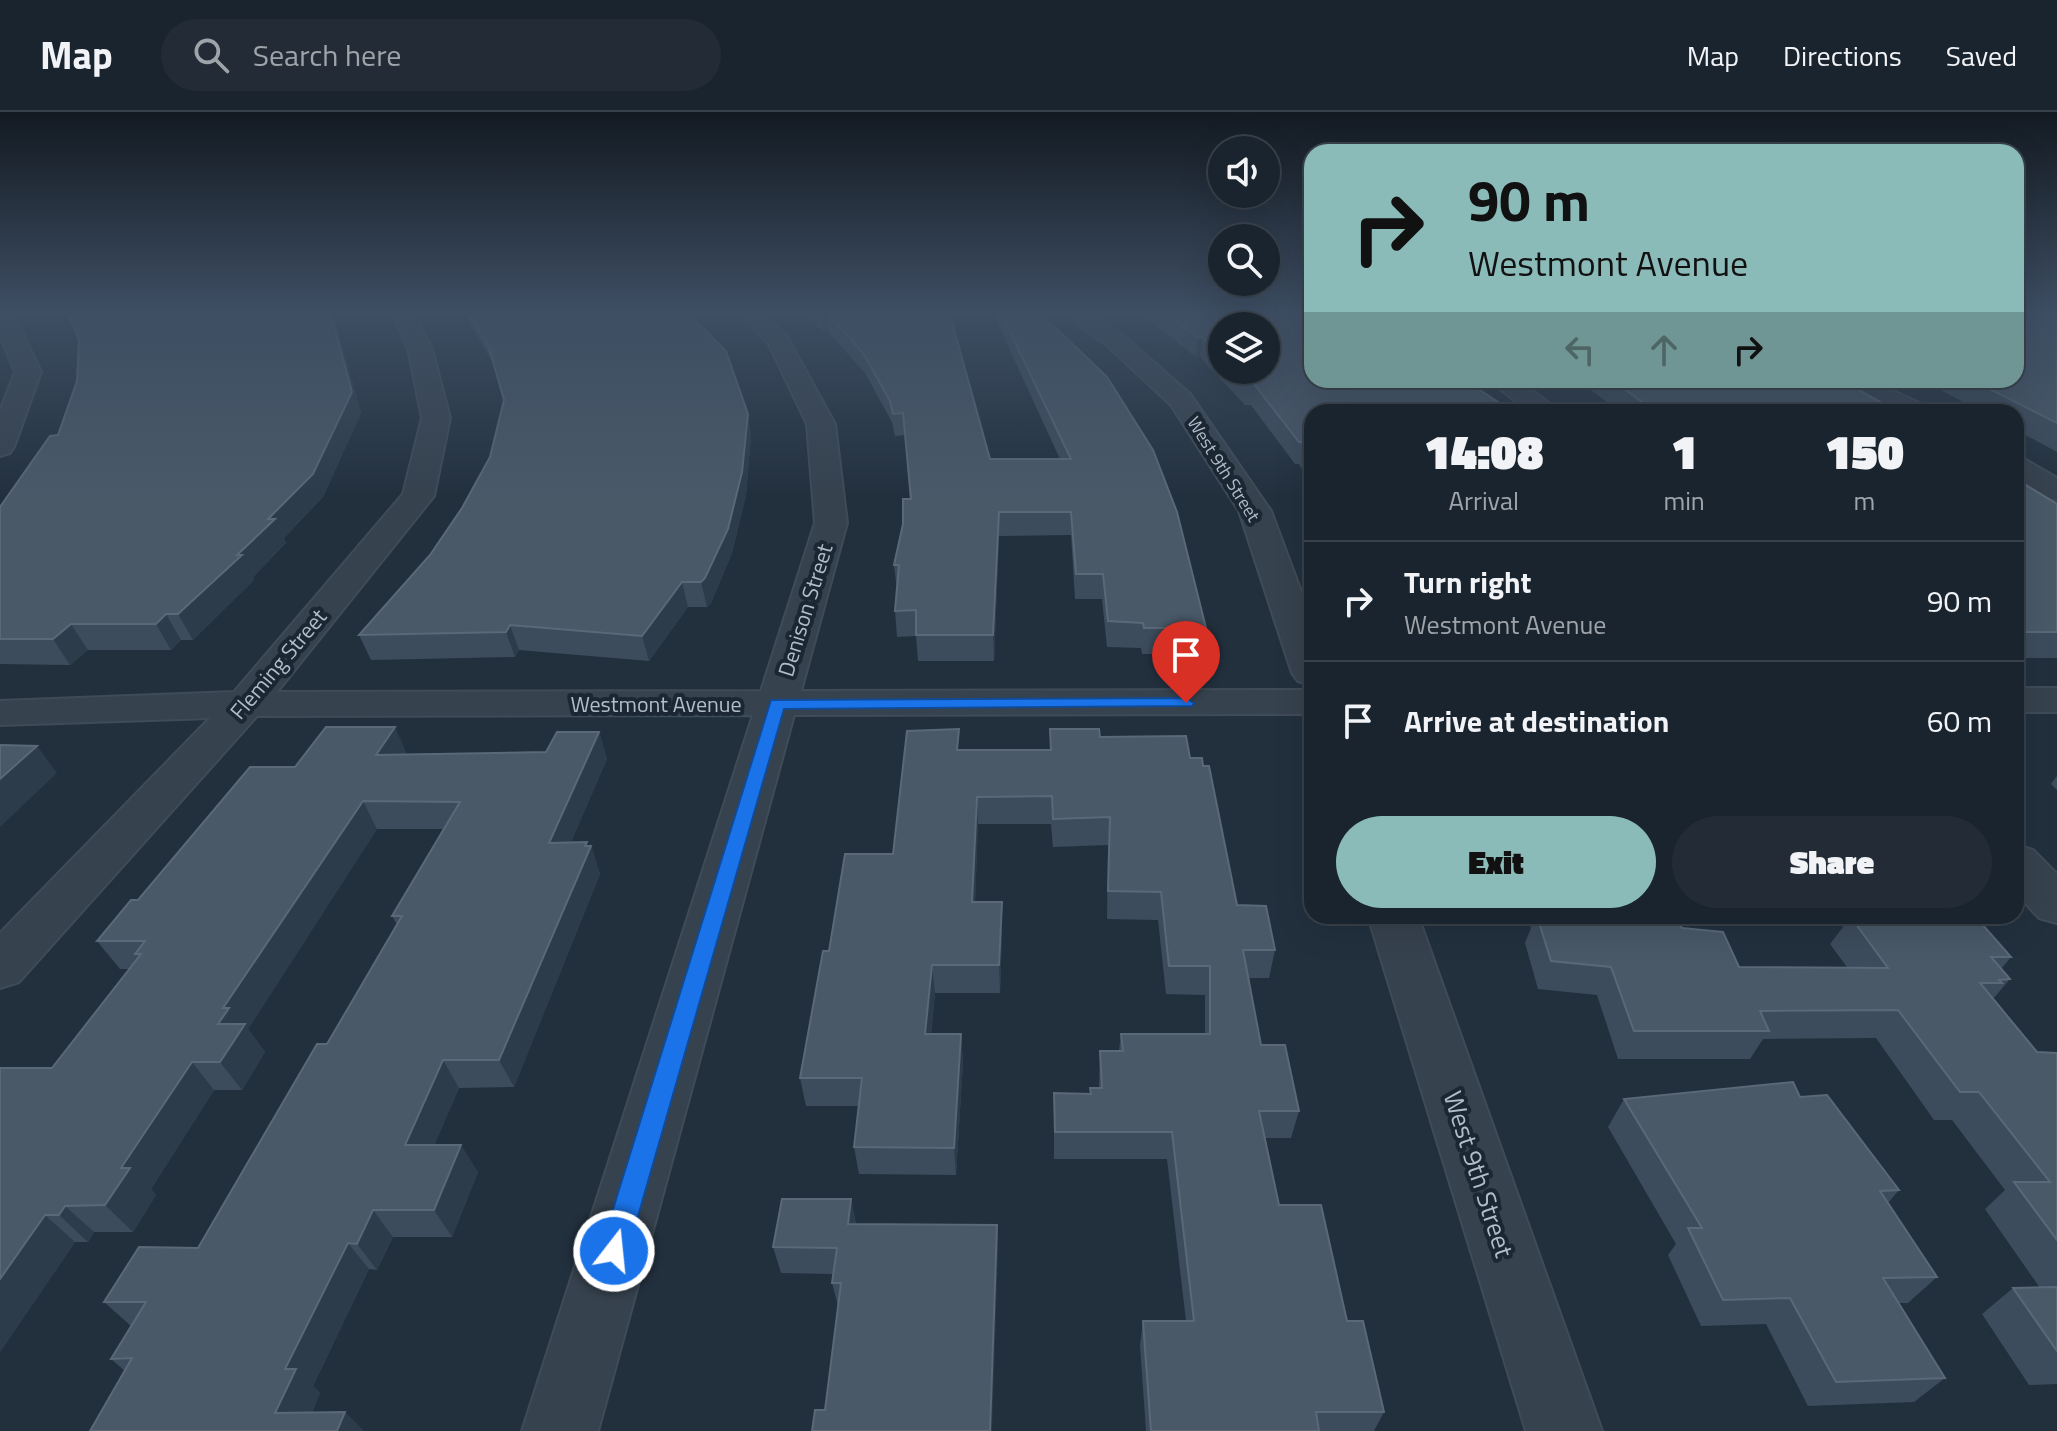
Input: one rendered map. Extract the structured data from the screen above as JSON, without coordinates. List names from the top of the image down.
{
  "streets": {
    "street": [
      "West 9th Street",
      "Denison Street",
      "Fleming Street",
      "Westmont Avenue"
    ]
  },
  "crossings": [
    ["Denison Street", "Westmont Avenue"],
    ["Fleming Street", "Westmont Avenue"]
  ],
  "page": {
    "header": "Map",
    "search": "Search here",
    "nav": ["Map", "Directions", "Saved"],
    "turn": ["90 m", "Westmont Avenue"],
    "eta": [
      "14:08",
      "Arrival",
      "1",
      "min",
      "150",
      "m"
    ],
    "list": [
      {
        "name": "Turn right",
        "note": "Westmont Avenue",
        "value": "90 m"
      },
      {
        "name": "Arrive at destination",
        "value": "60 m"
      }
    ],
    "buttons": ["Exit", "Share"]
  }
}
